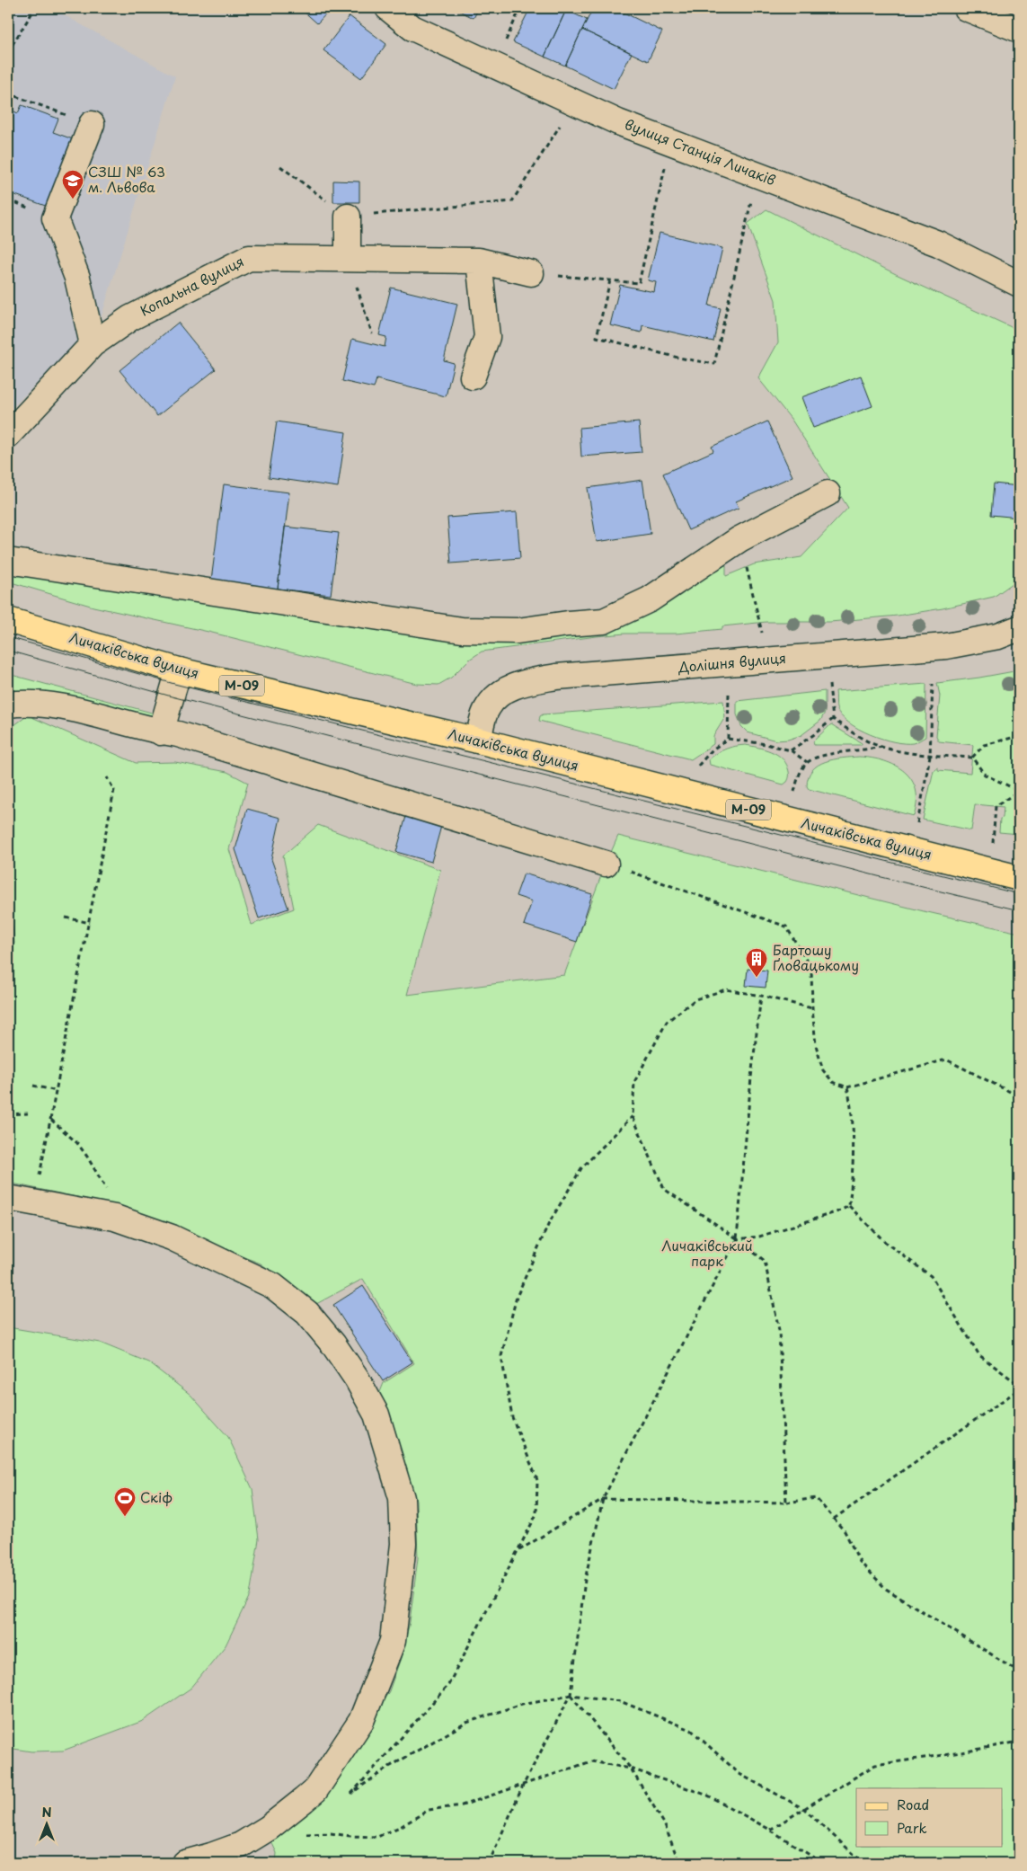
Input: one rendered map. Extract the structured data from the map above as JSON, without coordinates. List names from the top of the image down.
{
  "streets": {
    "main road": ["Личаківська вулиця", "М-09"],
    "street": ["вулиця Станція Личаків", "Копальна вулиця", "Долішня вулиця"]
  },
  "crossings": [
    ["Личаківська вулиця", "Долішня вулиця"]
  ],
  "parks": ["Личаківський парк"],
  "places": {
    "school or university": ["СЗШ № 63 м. Львова"],
    "building": ["Бартошу Ґловацькому"],
    "sports": ["Скіф"]
  },
  "legend": ["Road", "Park"],
  "north": "top"
}
